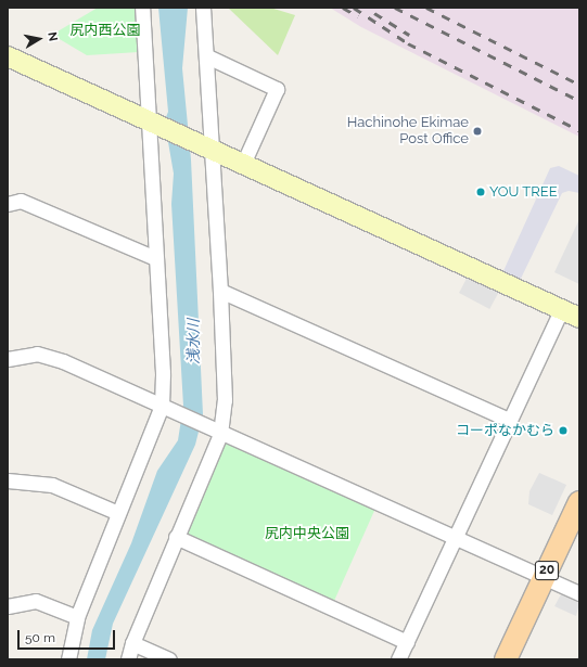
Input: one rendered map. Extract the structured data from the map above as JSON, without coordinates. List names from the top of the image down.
{
  "streets": {
    "main road": ["20"]
  },
  "water": ["浅水川"],
  "parks": ["尻内西公園", "尻内中央公園"],
  "places": ["Hachinohe Ekimae Post Office", "YOU TREE", "コーポなかむら"],
  "scale_bar": "50 m",
  "north": "right"
}
